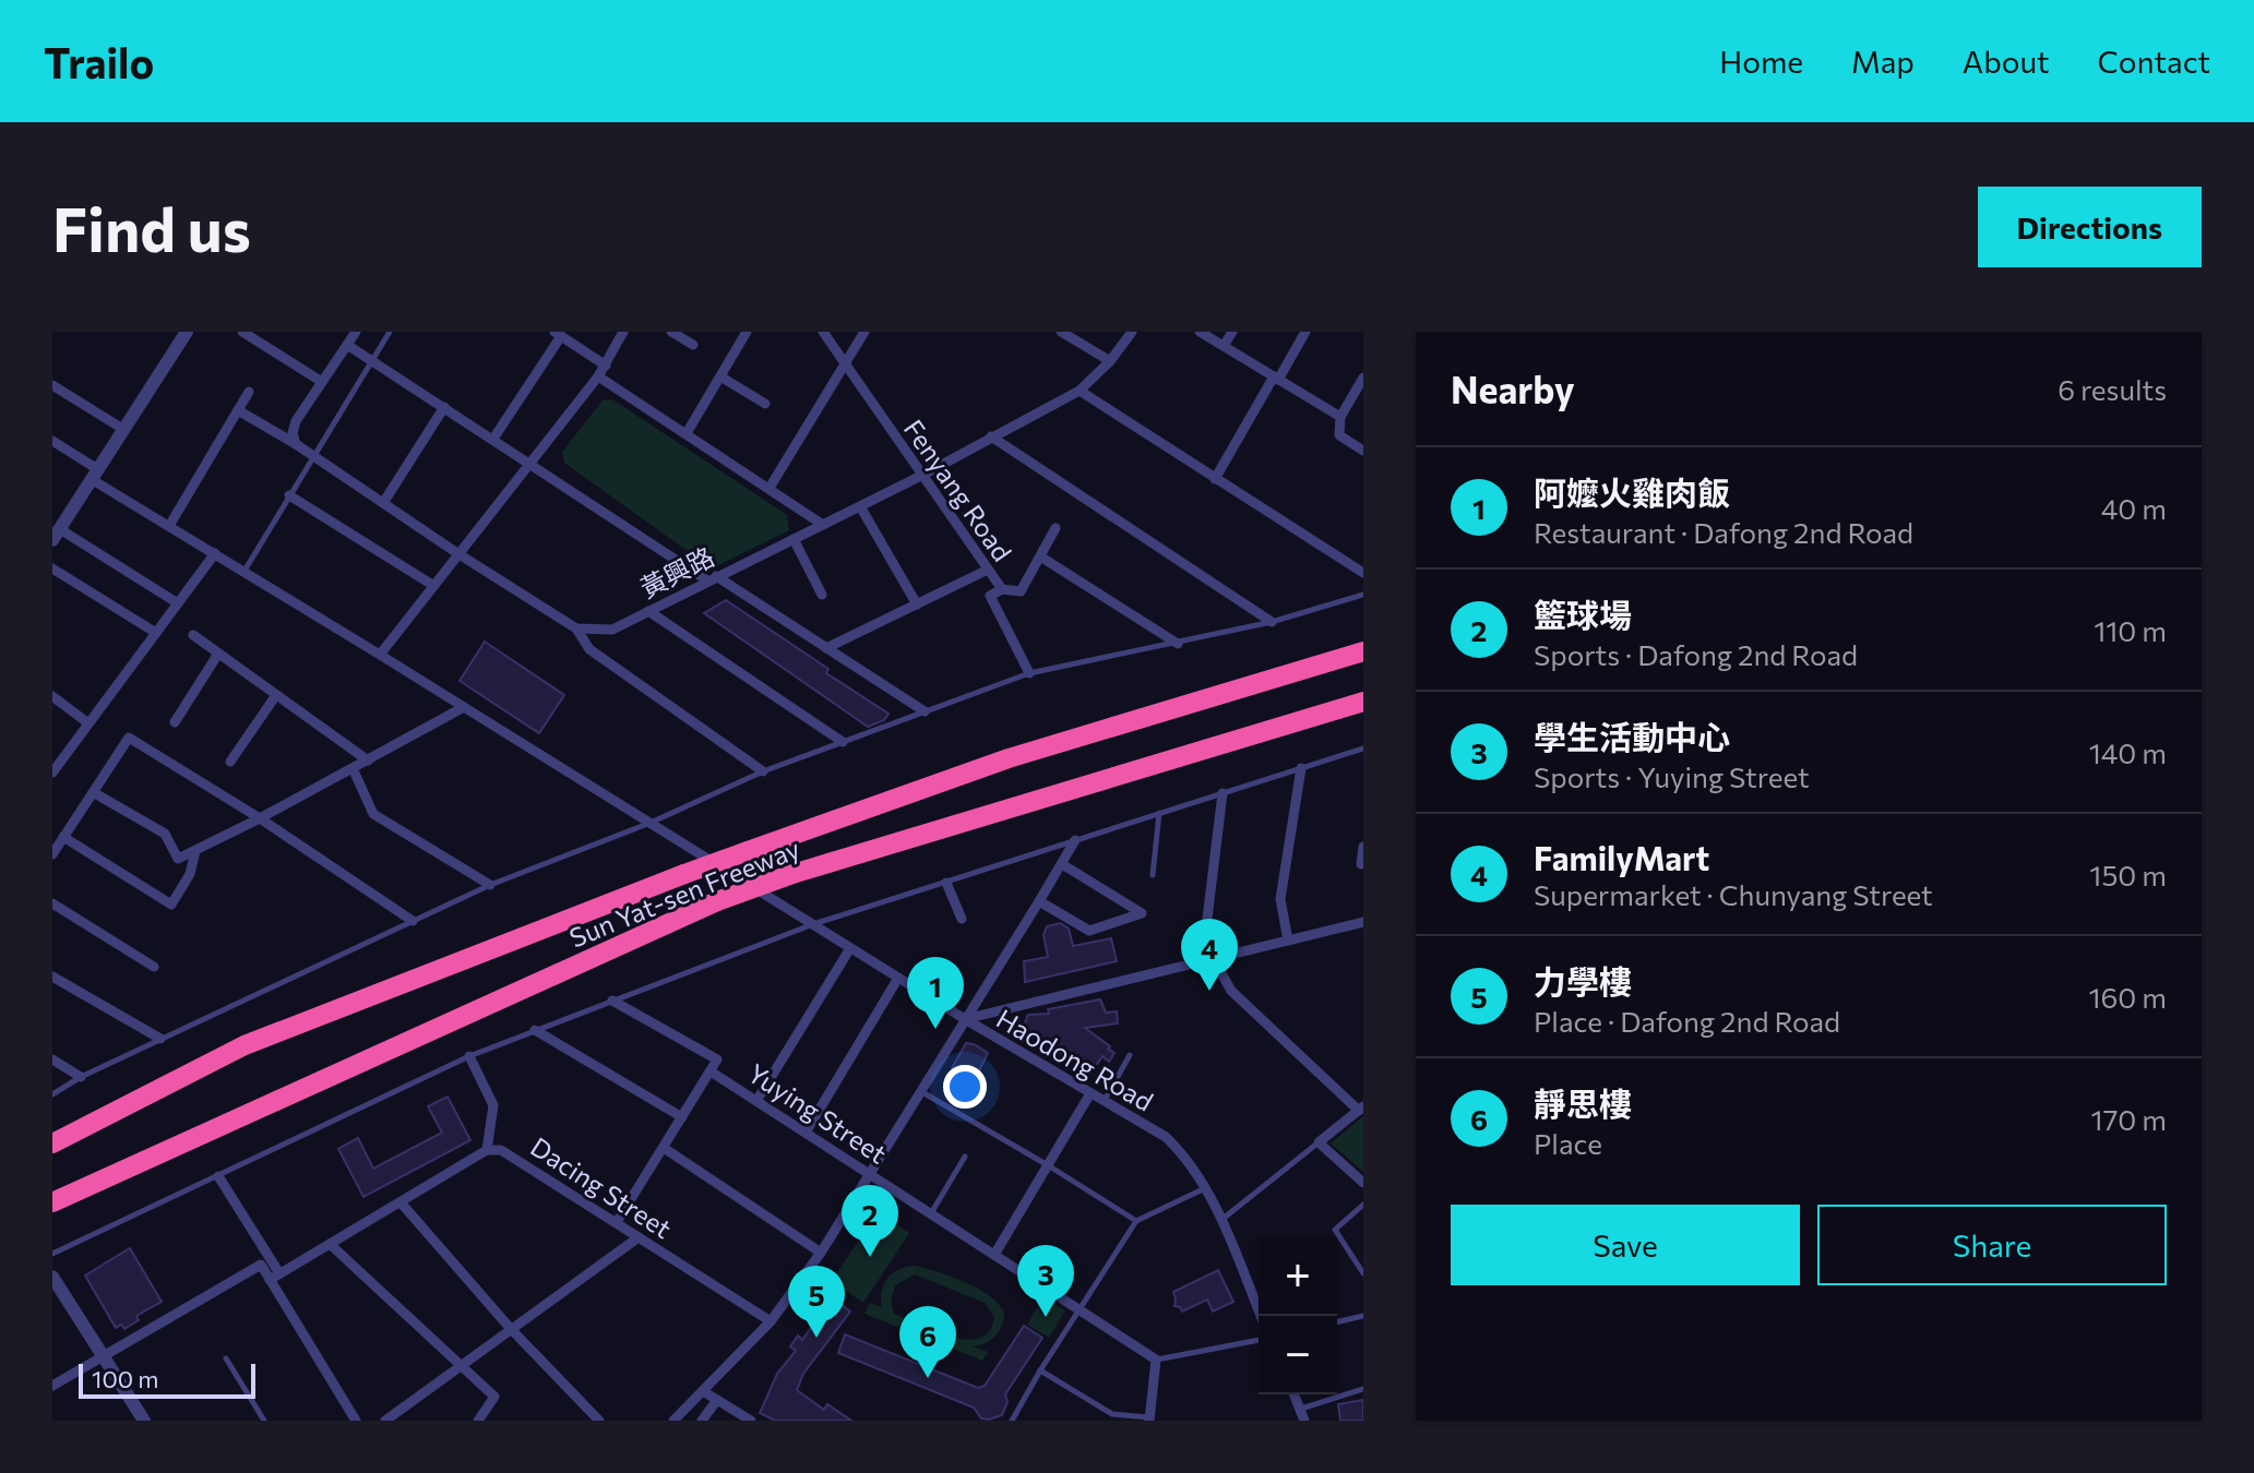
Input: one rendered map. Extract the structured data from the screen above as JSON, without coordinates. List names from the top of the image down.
{
  "streets": {
    "highway": ["Sun Yat-sen Freeway"],
    "street": [
      "Fenyang Road",
      "黃興路",
      "Haodong Road",
      "Yuying Street",
      "Dacing Street"
    ]
  },
  "crossings": [
    ["Fenyang Road", "黃興路"]
  ],
  "scale_bar": "100 m",
  "page": {
    "header": "Trailo",
    "nav": [
      "Home",
      "Map",
      "About",
      "Contact"
    ],
    "buttons": [
      "Directions",
      ["Save", "Share"]
    ],
    "title": "Find us",
    "heading": ["Nearby", "6 results"],
    "list": [
      {
        "mark": "1",
        "name": "阿嬤火雞肉飯",
        "note": "Restaurant · Dafong 2nd Road",
        "value": "40 m"
      },
      {
        "mark": "2",
        "name": "籃球場",
        "note": "Sports · Dafong 2nd Road",
        "value": "110 m"
      },
      {
        "mark": "3",
        "name": "學生活動中心",
        "note": "Sports · Yuying Street",
        "value": "140 m"
      },
      {
        "mark": "4",
        "name": "FamilyMart",
        "note": "Supermarket · Chunyang Street",
        "value": "150 m"
      },
      {
        "mark": "5",
        "name": "力學樓",
        "note": "Place · Dafong 2nd Road",
        "value": "160 m"
      },
      {
        "mark": "6",
        "name": "靜思樓",
        "note": "Place",
        "value": "170 m"
      }
    ],
    "pins": [
      "4",
      "1",
      "2",
      "3",
      "5",
      "6"
    ],
    "map_buttons": ["+", "−"],
    "scale": "100 m"
  }
}
